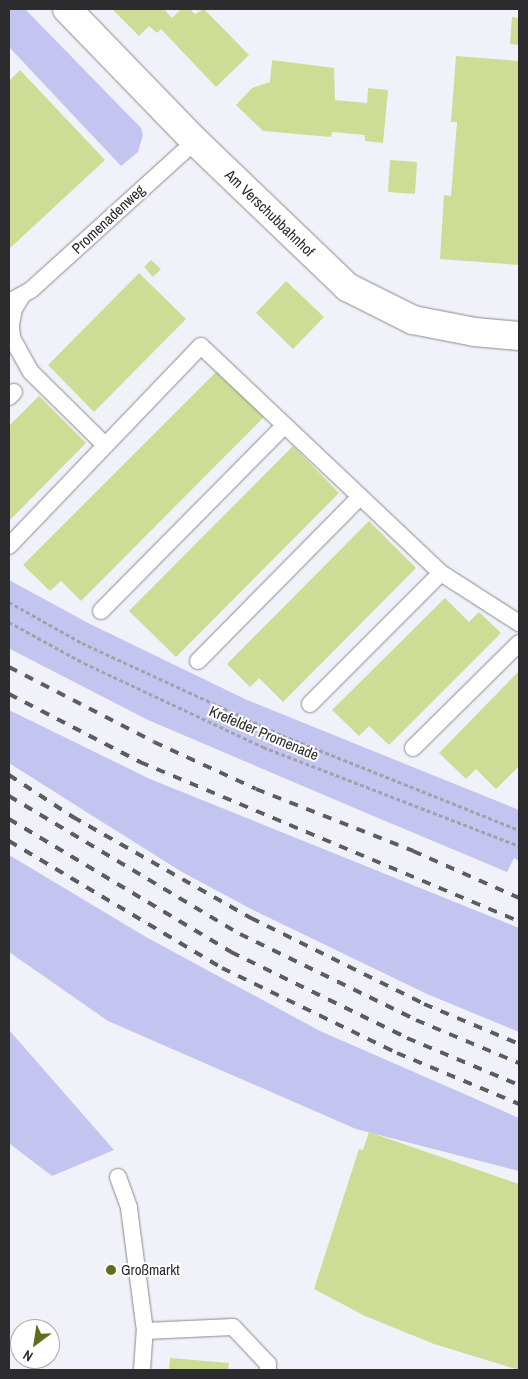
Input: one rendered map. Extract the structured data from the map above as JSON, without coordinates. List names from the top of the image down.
{
  "streets": {
    "street": ["Am Verschubbahnhof"],
    "lane": ["Promenadenweg"],
    "path": ["Krefelder Promenade"]
  },
  "crossings": [
    ["Am Verschubbahnhof", "Promenadenweg"]
  ],
  "places": ["Großmarkt"],
  "north": "bottom left"
}
